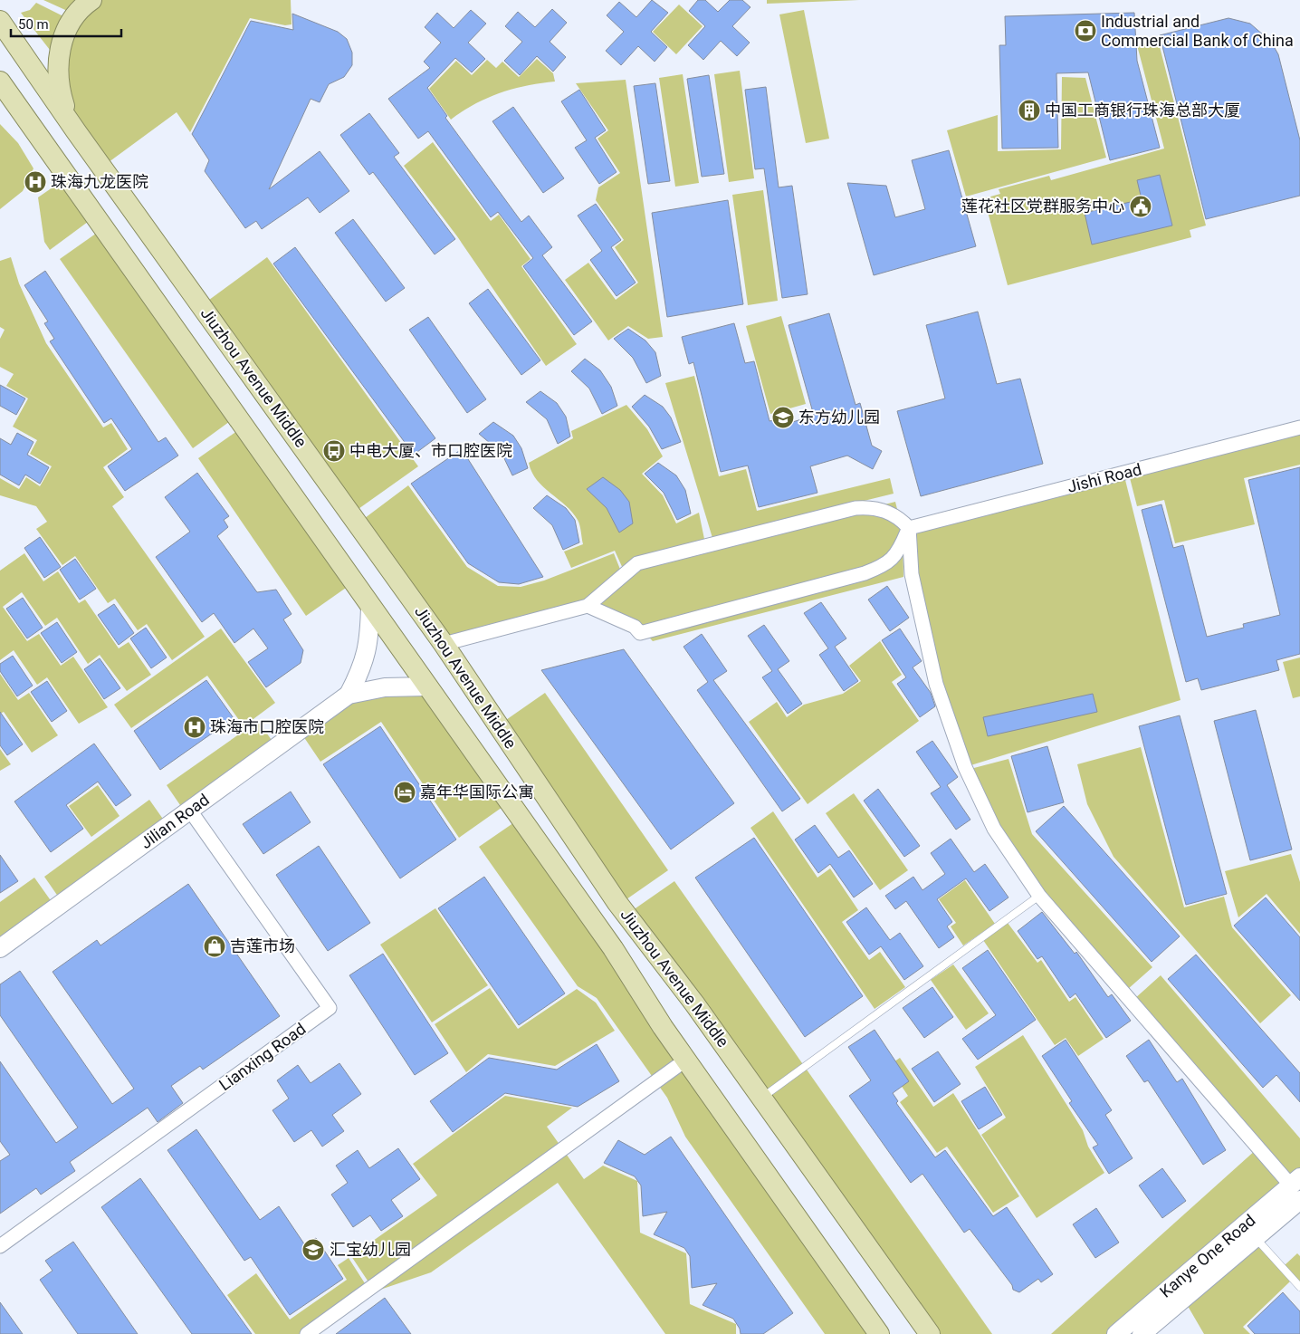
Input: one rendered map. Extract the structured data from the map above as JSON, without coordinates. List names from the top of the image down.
{
  "streets": {
    "main road": ["Jiuzhou Avenue Middle", "Jilian Road", "Kanye One Road"],
    "street": ["Jishi Road", "Lianxing Road"]
  },
  "crossings": [
    ["Jilian Road", "Lianxing Road"]
  ],
  "places": {
    "bank": ["Industrial and Commercial Bank of China"],
    "building": ["中国工商银行珠海总部大厦"],
    "hospital": ["珠海九龙医院", "珠海市口腔医院"],
    "public building": ["莲花社区党群服务中心"],
    "school or university": ["东方幼儿园", "汇宝幼儿园"],
    "bus stop": ["中电大厦、市口腔医院"],
    "hotel": ["嘉年华国际公寓"],
    "shop": ["吉莲市场"]
  },
  "scale_bar": "50 m"
}
